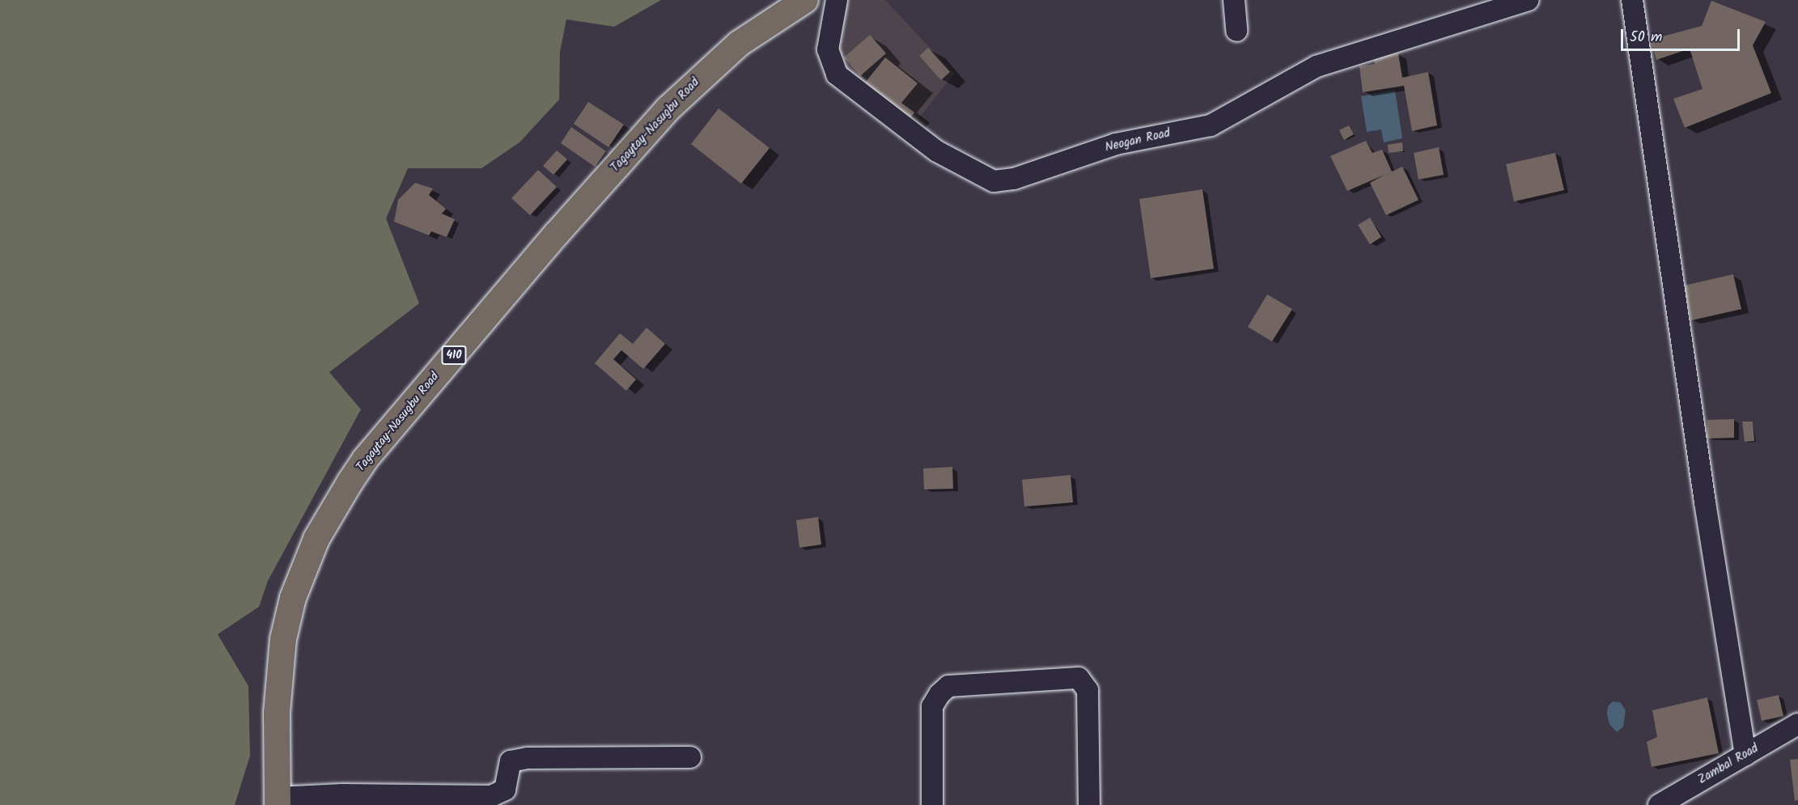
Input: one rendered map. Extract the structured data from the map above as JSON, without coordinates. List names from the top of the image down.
{
  "streets": {
    "main road": ["Tagaytay-Nasugbu Road", "410"],
    "street": ["Neogan Road", "Zambal Road"]
  },
  "scale_bar": "50 m"
}
